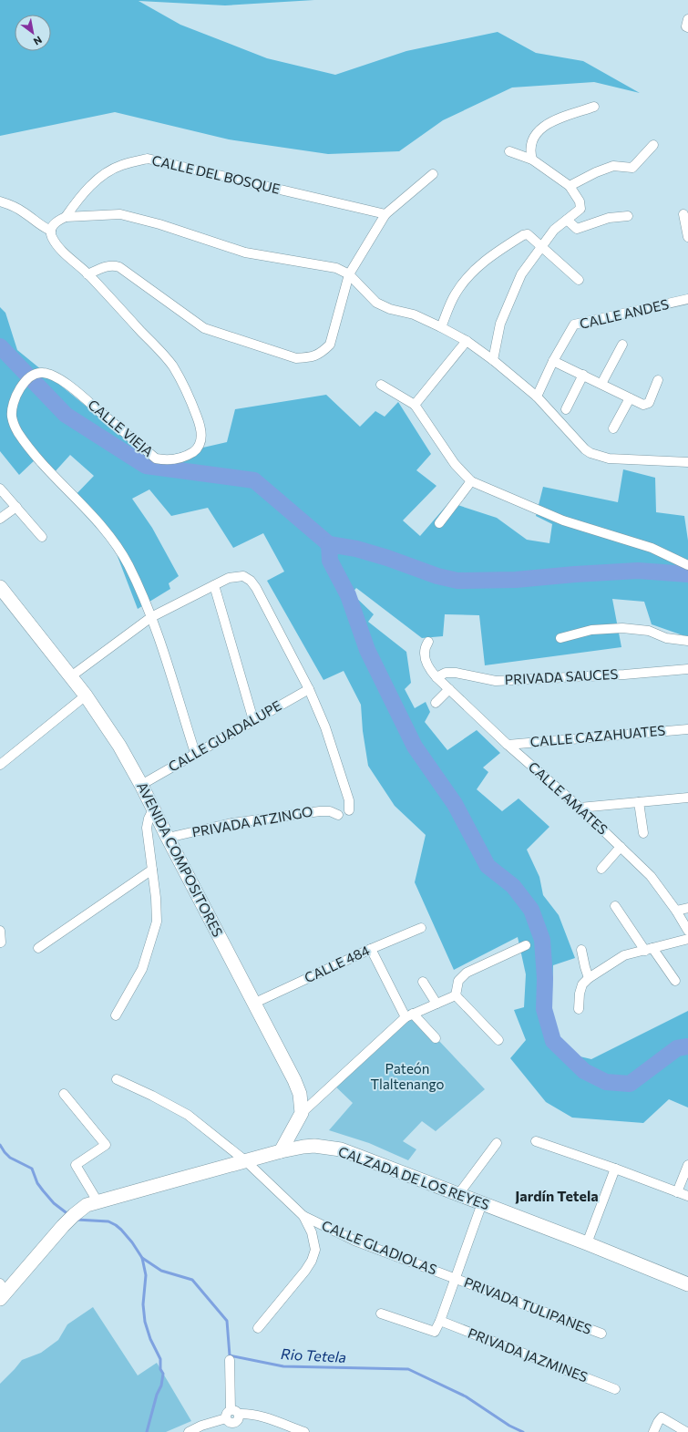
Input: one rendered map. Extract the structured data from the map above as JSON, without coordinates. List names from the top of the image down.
{
  "streets": {
    "street": [
      "CALLE DEL BOSQUE",
      "CALLE ANDES",
      "CALLE VIEJA",
      "PRIVADA SAUCES",
      "CALLE GUADALUPE",
      "CALLE CAZAHUATES",
      "CALLE AMATES",
      "PRIVADA ATZINGO",
      "AVENIDA COMPOSITORES",
      "CALLE 484",
      "CALZADA DE LOS REYES",
      "CALLE GLADIOLAS",
      "PRIVADA TULIPANES",
      "PRIVADA JAZMINES"
    ]
  },
  "crossings": [
    ["CALLE VIEJA", "CALLE GUADALUPE"],
    ["PRIVADA SAUCES", "CALLE AMATES"],
    ["CALLE GUADALUPE", "AVENIDA COMPOSITORES"],
    ["CALLE CAZAHUATES", "CALLE AMATES"],
    ["PRIVADA ATZINGO", "AVENIDA COMPOSITORES"],
    ["AVENIDA COMPOSITORES", "CALLE 484"],
    ["CALLE GLADIOLAS", "PRIVADA TULIPANES"]
  ],
  "districts": ["Jardín Tetela"],
  "water": ["Rio Tetela"],
  "parks": ["Pateón Tlaltenango"],
  "north": "bottom right"
}
